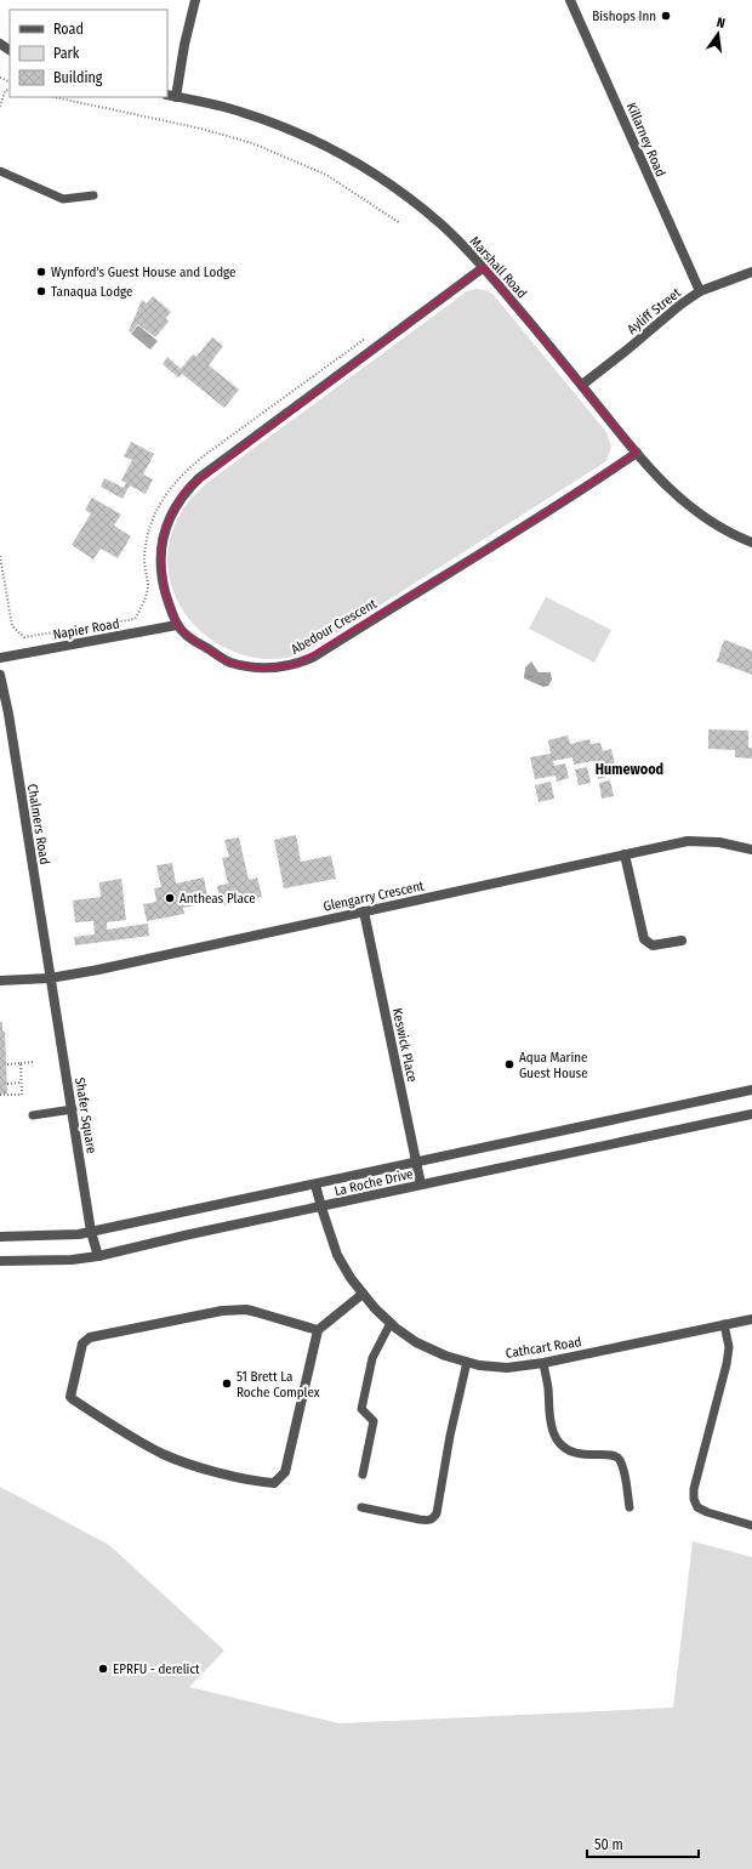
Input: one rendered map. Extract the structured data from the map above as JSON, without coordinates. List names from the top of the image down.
{
  "streets": {
    "street": [
      "Killarney Road",
      "Marshall Road",
      "Ayliff Street",
      "Abedour Crescent",
      "Napier Road",
      "Chalmers Road",
      "Glengarry Crescent",
      "Keswick Place",
      "Shafer Square",
      "La Roche Drive",
      "Cathcart Road"
    ]
  },
  "crossings": [
    ["Killarney Road", "Ayliff Street"],
    ["Marshall Road", "Ayliff Street"],
    ["Marshall Road", "Abedour Crescent"],
    ["Abedour Crescent", "Napier Road"],
    ["Chalmers Road", "Glengarry Crescent"],
    ["Chalmers Road", "Shafer Square"],
    ["Glengarry Crescent", "Keswick Place"],
    ["Glengarry Crescent", "Shafer Square"],
    ["Keswick Place", "La Roche Drive"],
    ["Shafer Square", "La Roche Drive"],
    ["La Roche Drive", "Cathcart Road"]
  ],
  "districts": ["Humewood"],
  "places": [
    "Bishops Inn",
    "Wynford's Guest House and Lodge",
    "Tanaqua Lodge",
    "Antheas Place",
    "Aqua Marine Guest House",
    "51 Brett La Roche Complex",
    "EPRFU - derelict"
  ],
  "legend": ["Road", "Park", "Building"],
  "scale_bar": "50 m",
  "north": "top"
}
